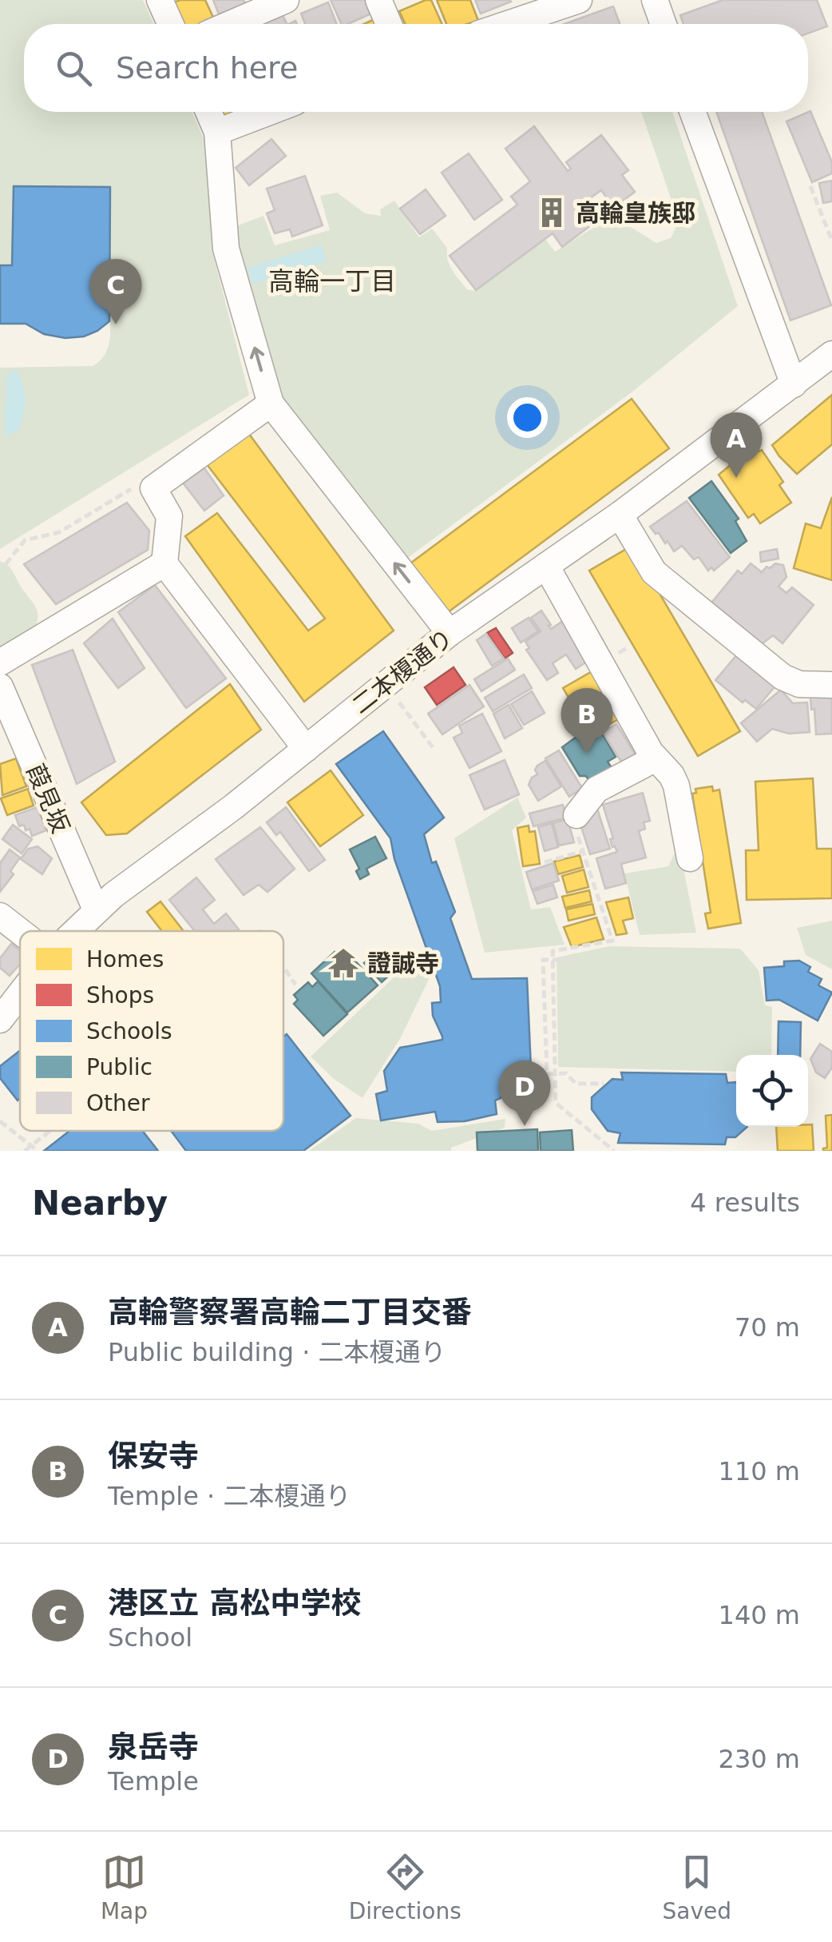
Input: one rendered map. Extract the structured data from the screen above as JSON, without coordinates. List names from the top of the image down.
{
  "streets": {
    "street": ["二本榎通り", "葭見坂"]
  },
  "crossings": [
    ["二本榎通り", "葭見坂"]
  ],
  "districts": ["高輪一丁目"],
  "places": {
    "building": ["高輪皇族邸"],
    "temple": ["證誠寺"]
  },
  "legend": [
    "Homes",
    "Shops",
    "Schools",
    "Public",
    "Other"
  ],
  "page": {
    "search": "Search here",
    "pins": [
      "C",
      "A",
      "B",
      "D"
    ],
    "heading": ["Nearby", "4 results"],
    "list": [
      {
        "mark": "A",
        "name": "高輪警察署高輪二丁目交番",
        "note": "Public building · 二本榎通り",
        "value": "70 m"
      },
      {
        "mark": "B",
        "name": "保安寺",
        "note": "Temple · 二本榎通り",
        "value": "110 m"
      },
      {
        "mark": "C",
        "name": "港区立 高松中学校",
        "note": "School",
        "value": "140 m"
      },
      {
        "mark": "D",
        "name": "泉岳寺",
        "note": "Temple",
        "value": "230 m"
      }
    ],
    "nav": ["Map", "Directions", "Saved"]
  }
}
